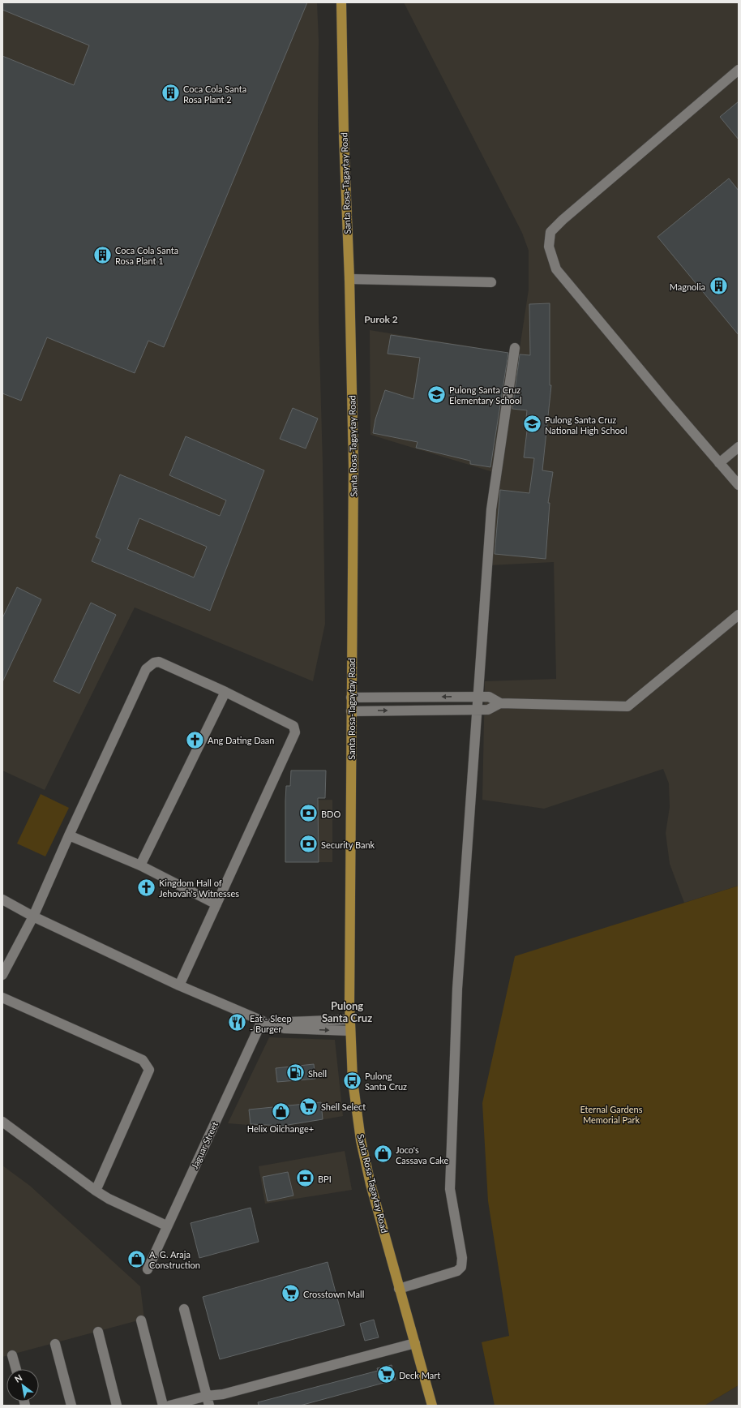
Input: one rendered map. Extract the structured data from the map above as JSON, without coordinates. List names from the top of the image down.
{
  "streets": {
    "main road": ["Santa Rosa-Tagaytay Road"],
    "street": ["Jaguar Street"]
  },
  "districts": ["Purok 2", "Pulong Santa Cruz"],
  "parks": ["Eternal Gardens Memorial Park"],
  "places": {
    "building": ["Coca Cola Santa Rosa Plant 2", "Coca Cola Santa Rosa Plant 1", "Magnolia"],
    "school or university": ["Pulong Santa Cruz Elementary School", "Pulong Santa Cruz National High School"],
    "church": ["Ang Dating Daan", "Kingdom Hall of Jehovah's Witnesses"],
    "bank": ["BDO", "Security Bank", "BPI"],
    "restaurant": ["Eat - Sleep - Burger"],
    "fuel station": ["Shell"],
    "bus stop": ["Pulong Santa Cruz"],
    "supermarket": ["Shell Select", "Crosstown Mall", "Deck Mart"],
    "shop": ["Helix Oilchange+", "Joco's Cassava Cake", "A. G. Araja Construction"]
  },
  "north": "top left"
}
